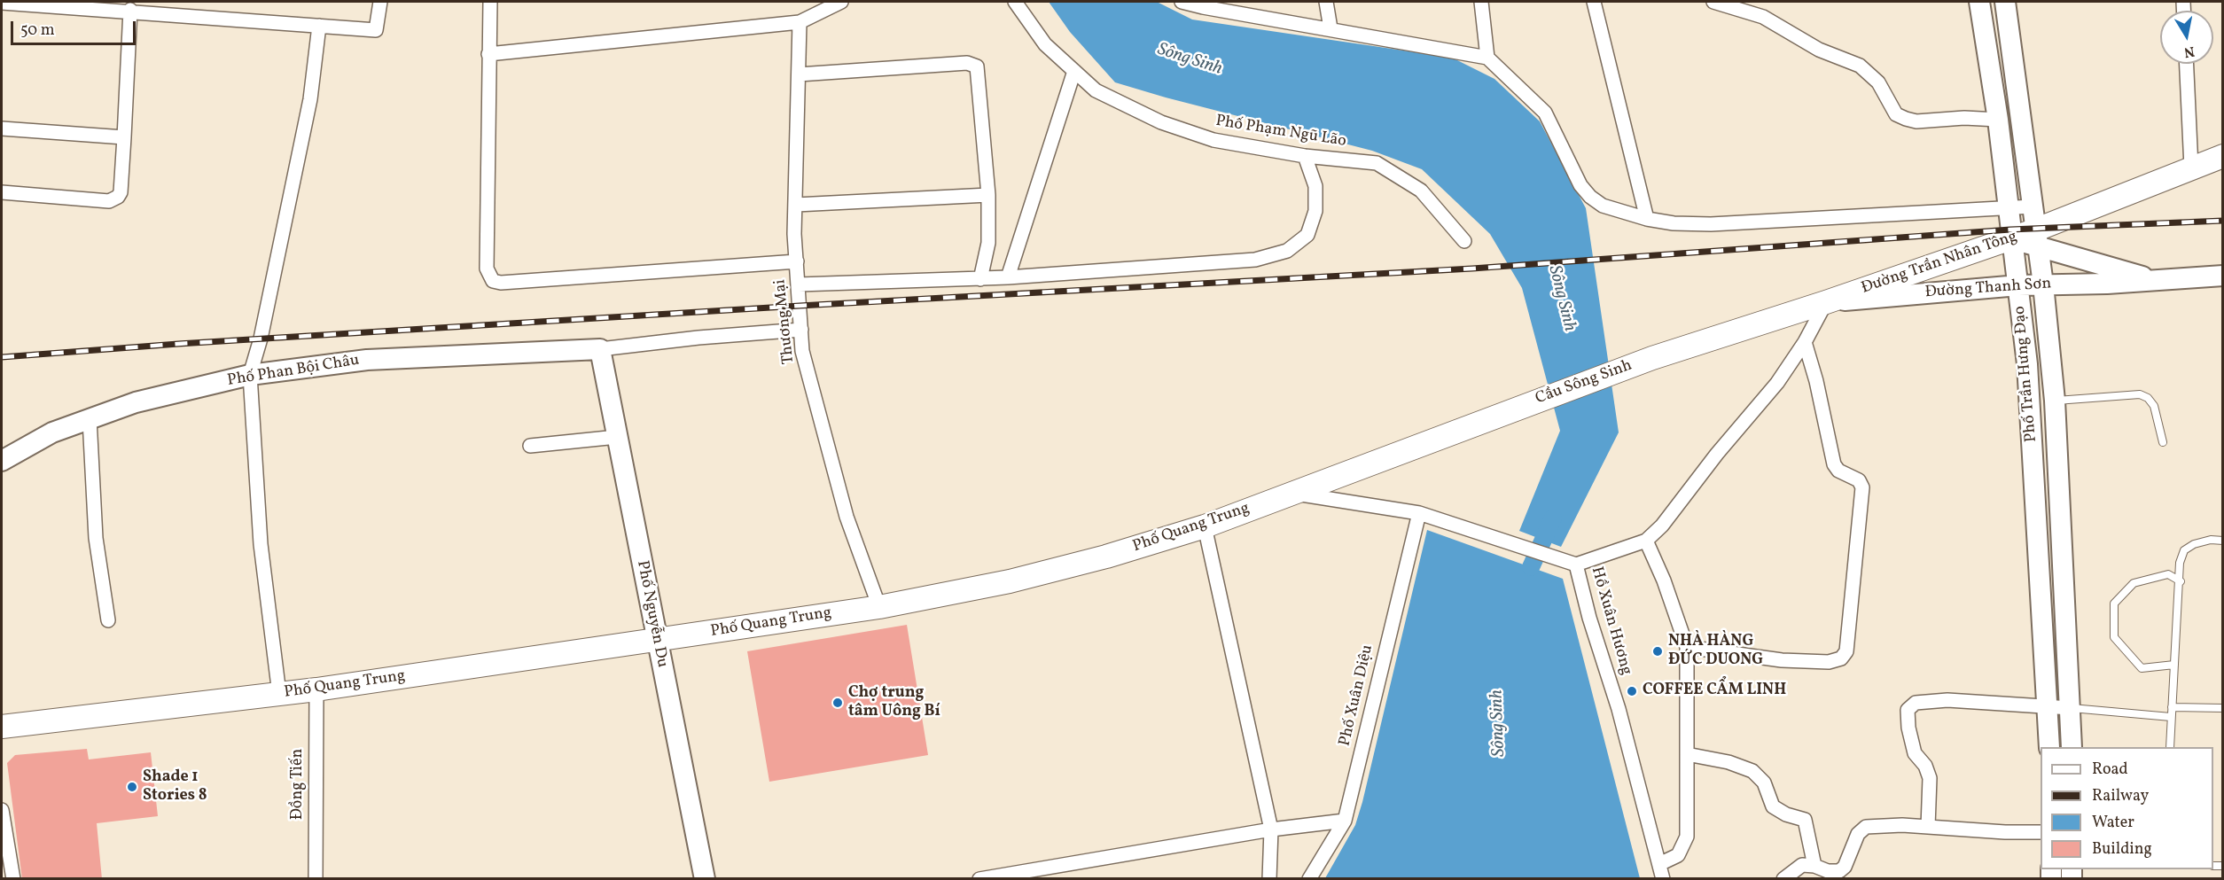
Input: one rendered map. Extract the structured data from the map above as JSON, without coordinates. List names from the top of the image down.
{
  "streets": {
    "main road": ["Đường Trần Nhân Tông", "Cầu Sông Sinh", "Phố Quang Trung"],
    "street": [
      "Phố Phạm Ngũ Lão",
      "Đường Thanh Sơn",
      "Thương Mại",
      "Phố Phan Bội Châu",
      "Phố Trần Hưng Đạo",
      "Phố Nguyễn Du",
      "Hồ Xuân Hương",
      "Phố Xuân Diệu",
      "Đồng Tiến"
    ]
  },
  "crossings": [
    ["Đường Trần Nhân Tông", "Đường Thanh Sơn"],
    ["Đường Trần Nhân Tông", "Phố Trần Hưng Đạo"],
    ["Đường Trần Nhân Tông", "Cầu Sông Sinh"],
    ["Đường Thanh Sơn", "Phố Trần Hưng Đạo"],
    ["Thương Mại", "Phố Quang Trung"],
    ["Phố Phan Bội Châu", "Phố Nguyễn Du"],
    ["Cầu Sông Sinh", "Phố Quang Trung"],
    ["Phố Quang Trung", "Phố Nguyễn Du"],
    ["Phố Quang Trung", "Hồ Xuân Hương"],
    ["Phố Quang Trung", "Đồng Tiến"],
    ["Hồ Xuân Hương", "Phố Xuân Diệu"]
  ],
  "water": ["Sông Sinh"],
  "places": [
    "NHÀ HÀNG ĐỨC DUONG",
    "COFFEE CẨM LINH",
    "Chợ trung tâm Uông Bí",
    "Shade 1 Stories 8"
  ],
  "legend": [
    "Road",
    "Railway",
    "Water",
    "Building"
  ],
  "scale_bar": "50 m",
  "north": "bottom"
}
